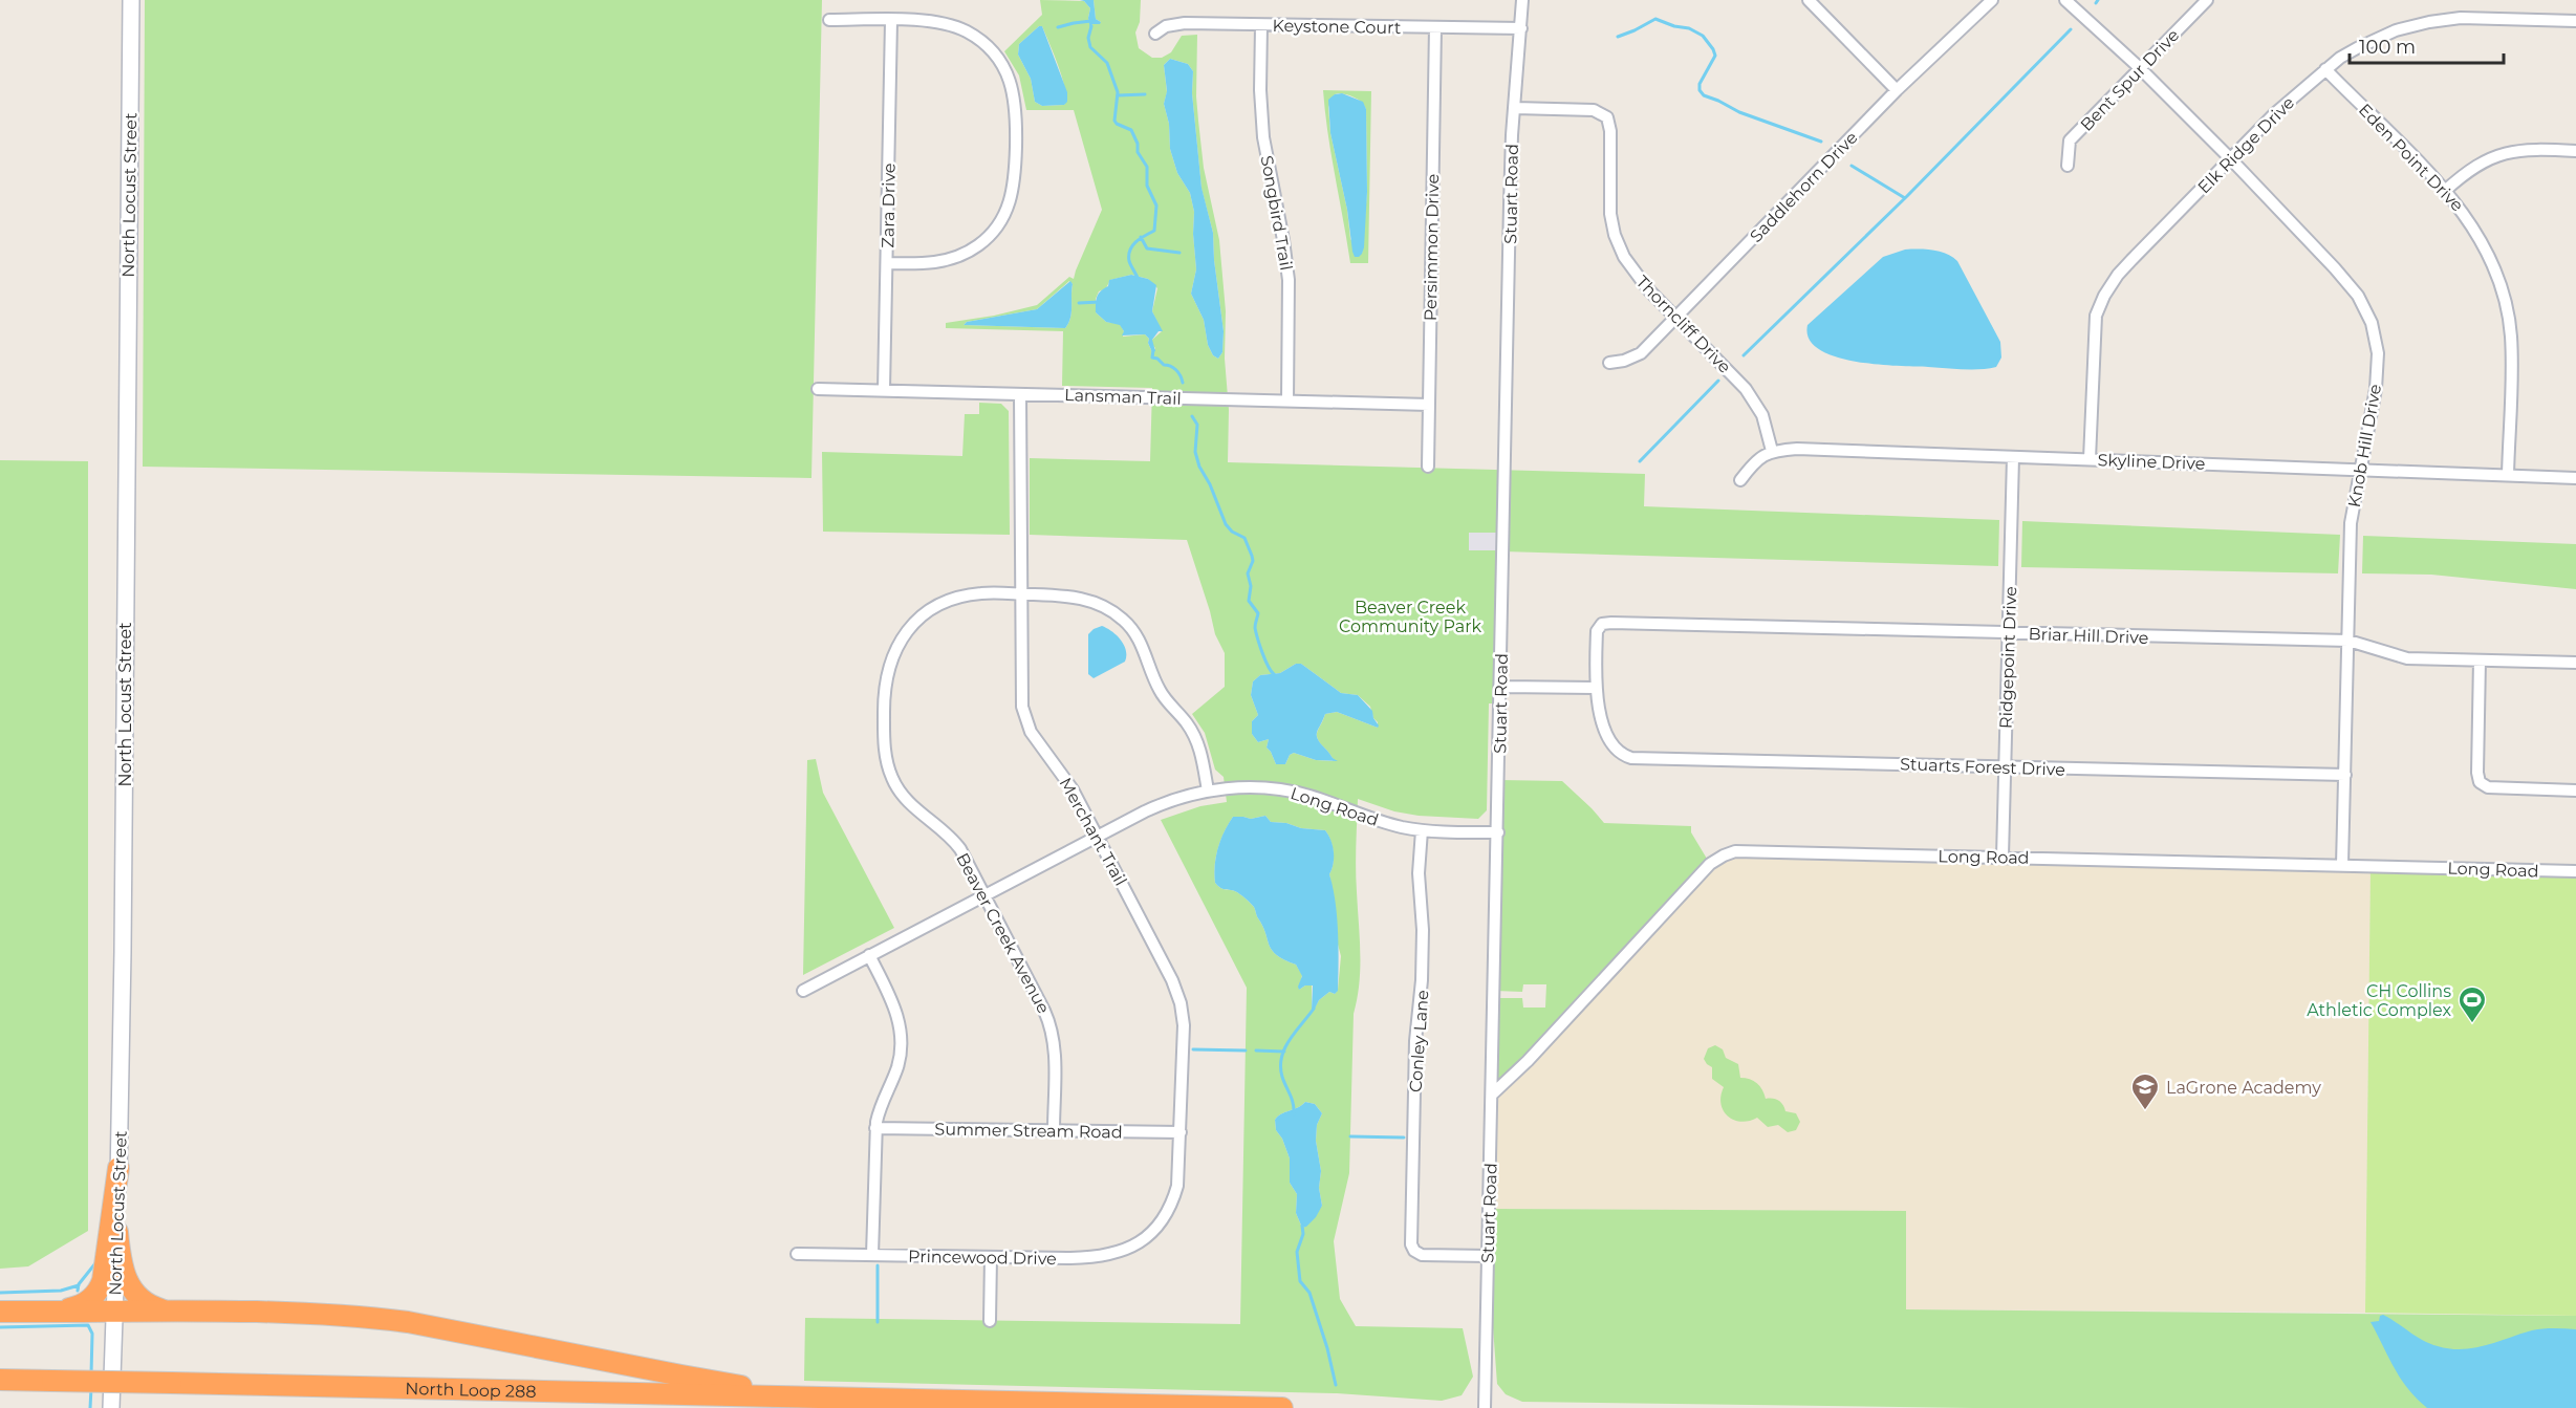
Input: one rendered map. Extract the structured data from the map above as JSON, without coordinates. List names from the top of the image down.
{
  "streets": {
    "highway": ["North Loop 288"],
    "main road": ["North Locust Street"],
    "street": [
      "Keystone Court",
      "Bent Spur Drive",
      "Elk Ridge Drive",
      "Eden Point Drive",
      "Saddlehorn Drive",
      "Stuart Road",
      "Zara Drive",
      "Songbird Trail",
      "Persimmon Drive",
      "Thorncliff Drive",
      "Lansman Trail",
      "Knob Hill Drive",
      "Skyline Drive",
      "Briar Hill Drive",
      "Ridgepoint Drive",
      "Stuarts Forest Drive",
      "Long Road",
      "Merchant Trail",
      "Beaver Creek Avenue",
      "Conley Lane",
      "Summer Stream Road",
      "Princewood Drive"
    ]
  },
  "crossings": [
    ["Keystone Court", "Stuart Road"],
    ["Keystone Court", "Songbird Trail"],
    ["Keystone Court", "Persimmon Drive"],
    ["Bent Spur Drive", "Knob Hill Drive"],
    ["Elk Ridge Drive", "Eden Point Drive"],
    ["Elk Ridge Drive", "Knob Hill Drive"],
    ["Elk Ridge Drive", "Skyline Drive"],
    ["Eden Point Drive", "Skyline Drive"],
    ["Saddlehorn Drive", "Thorncliff Drive"],
    ["Stuart Road", "Thorncliff Drive"],
    ["Stuart Road", "Long Road"],
    ["Stuart Road", "Conley Lane"],
    ["Zara Drive", "Lansman Trail"],
    ["Songbird Trail", "Lansman Trail"],
    ["Persimmon Drive", "Lansman Trail"],
    ["Thorncliff Drive", "Skyline Drive"],
    ["Lansman Trail", "Merchant Trail"],
    ["Knob Hill Drive", "Skyline Drive"],
    ["Knob Hill Drive", "Briar Hill Drive"],
    ["Knob Hill Drive", "Stuarts Forest Drive"],
    ["Knob Hill Drive", "Long Road"],
    ["Skyline Drive", "Ridgepoint Drive"],
    ["Briar Hill Drive", "Ridgepoint Drive"],
    ["Briar Hill Drive", "Stuarts Forest Drive"],
    ["Ridgepoint Drive", "Stuarts Forest Drive"],
    ["Ridgepoint Drive", "Long Road"],
    ["Long Road", "Merchant Trail"],
    ["Long Road", "Beaver Creek Avenue"],
    ["Long Road", "Conley Lane"],
    ["Merchant Trail", "Beaver Creek Avenue"],
    ["Merchant Trail", "Summer Stream Road"],
    ["Merchant Trail", "Princewood Drive"],
    ["Beaver Creek Avenue", "Summer Stream Road"]
  ],
  "parks": ["Beaver Creek Community Park"],
  "places": {
    "sports": ["CH Collins Athletic Complex"],
    "school or university": ["LaGrone Academy"]
  },
  "scale_bar": "100 m"
}
